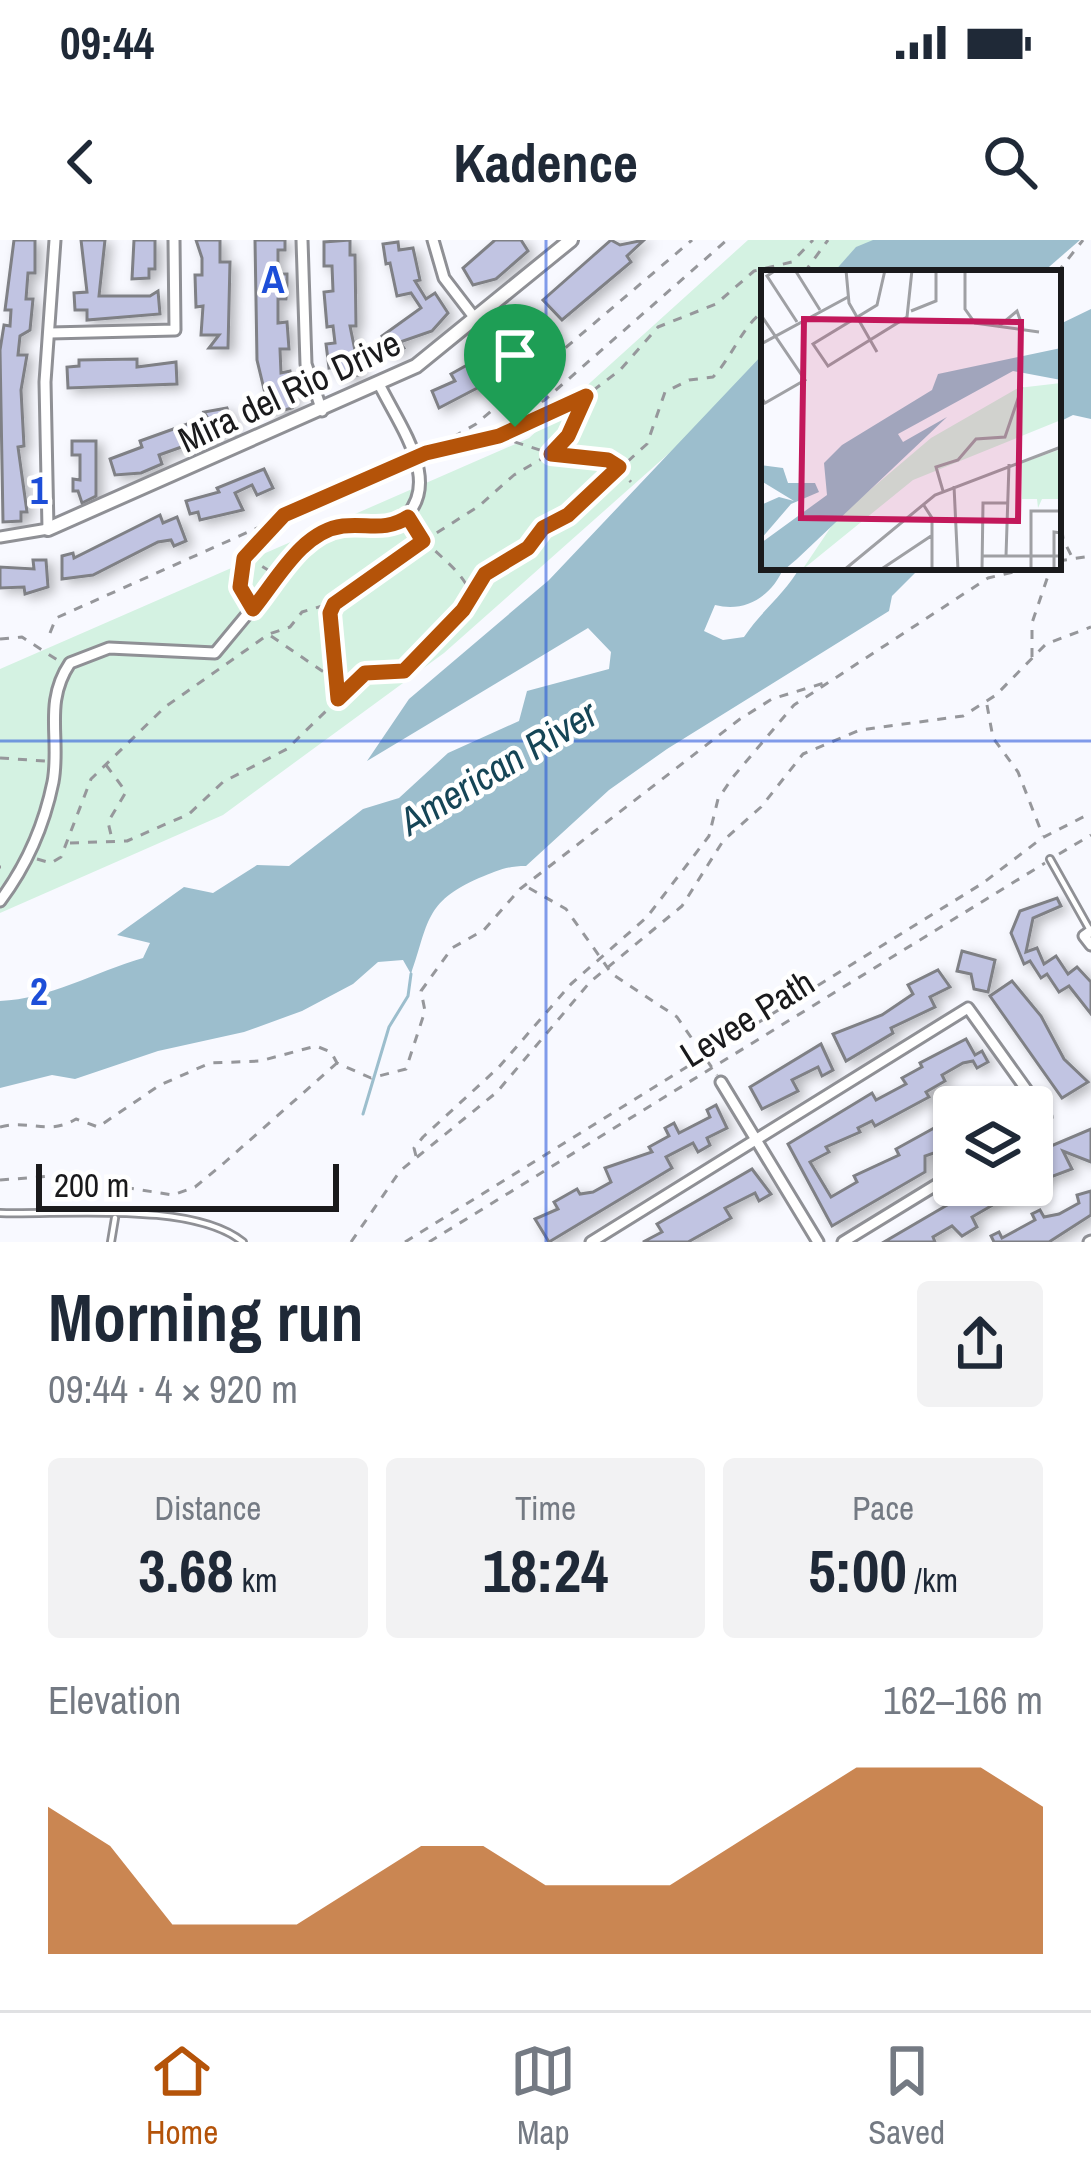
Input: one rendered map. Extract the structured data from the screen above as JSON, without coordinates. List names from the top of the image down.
{
  "streets": {
    "street": ["Mira del Rio Drive"],
    "path": ["Levee Path"]
  },
  "water": ["American River"],
  "scale_bar": "200 m",
  "page": {
    "status": "09:44",
    "header": "Kadence",
    "scale": "200 m",
    "heading": ["Morning run", "09:44 · 4 × 920 m"],
    "stats": [
      ["Distance", "3.68 km"],
      ["Time", "18:24"],
      ["Pace", "5:00 /km"]
    ],
    "chart": ["Elevation", "162–166 m"],
    "tabs": ["Home", "Map", "Saved"]
  },
  "grid": {
    "columns": ["A"],
    "rows": ["1", "2"]
  }
}
